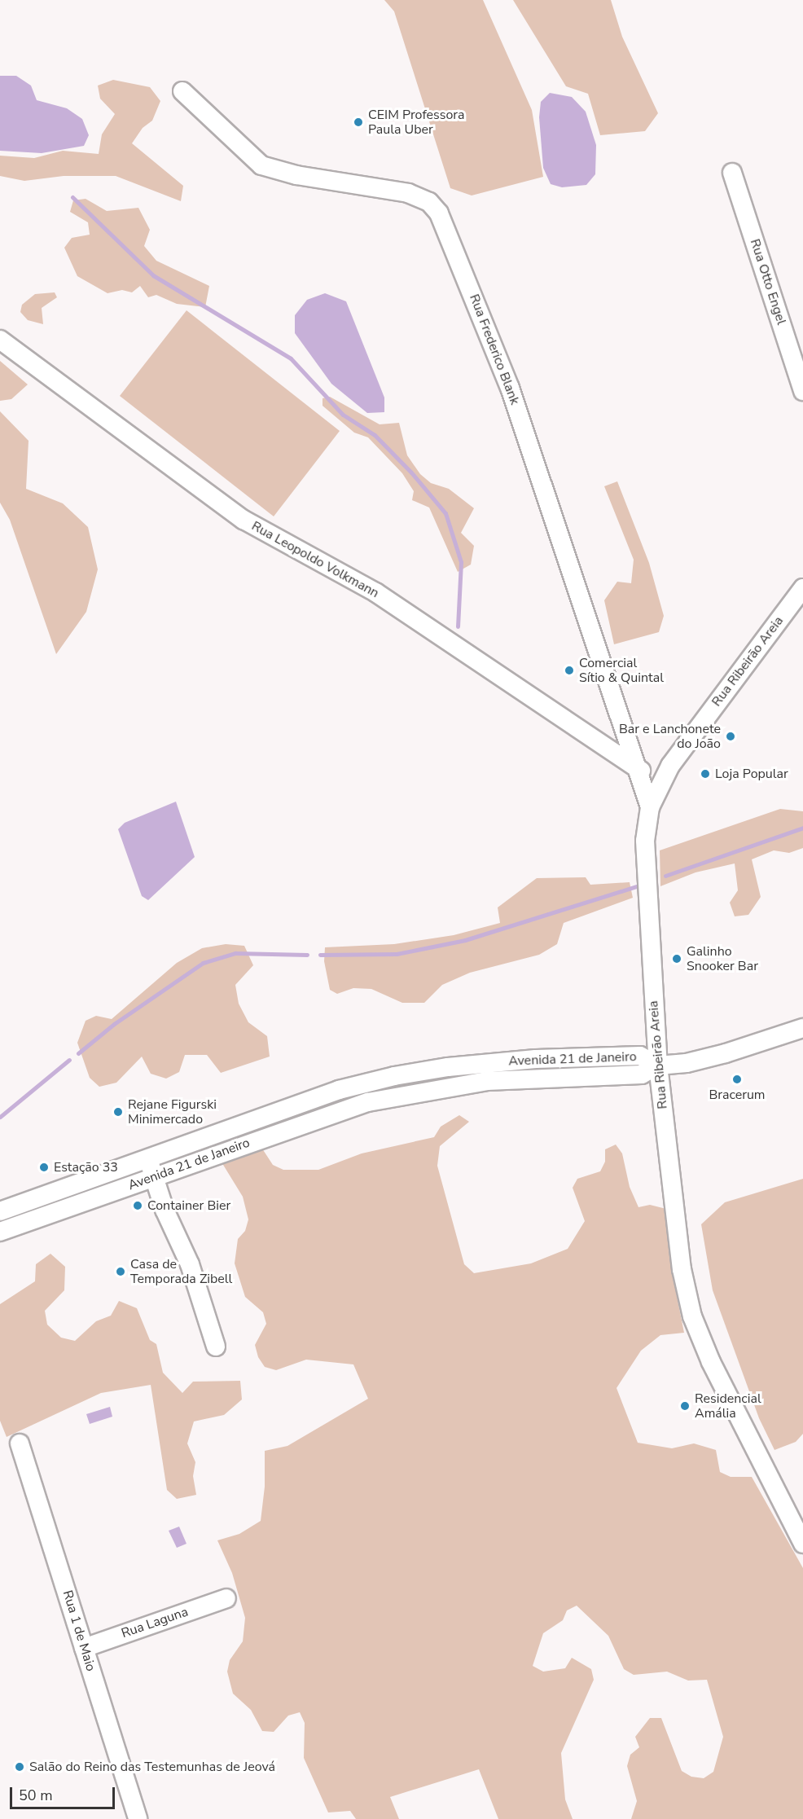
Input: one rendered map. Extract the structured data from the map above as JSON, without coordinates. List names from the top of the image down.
{
  "streets": {
    "street": [
      "Rua Otto Engel",
      "Rua Frederico Blank",
      "Rua Leopoldo Volkmann",
      "Rua Ribeirão Areia",
      "Avenida 21 de Janeiro",
      "Rua Laguna",
      "Rua 1 de Maio"
    ]
  },
  "crossings": [
    ["Rua Frederico Blank", "Rua Leopoldo Volkmann"],
    ["Rua Ribeirão Areia", "Avenida 21 de Janeiro"],
    ["Rua Laguna", "Rua 1 de Maio"]
  ],
  "places": [
    "CEIM Professora Paula Uber",
    "Comercial Sítio & Quintal",
    "Bar e Lanchonete do João",
    "Loja Popular",
    "Galinho Snooker Bar",
    "Bracerum",
    "Rejane Figurski Minimercado",
    "Estação 33",
    "Container Bier",
    "Casa de Temporada Zibell",
    "Residencial Amália",
    "Salão do Reino das Testemunhas de Jeová"
  ],
  "scale_bar": "50 m"
}
